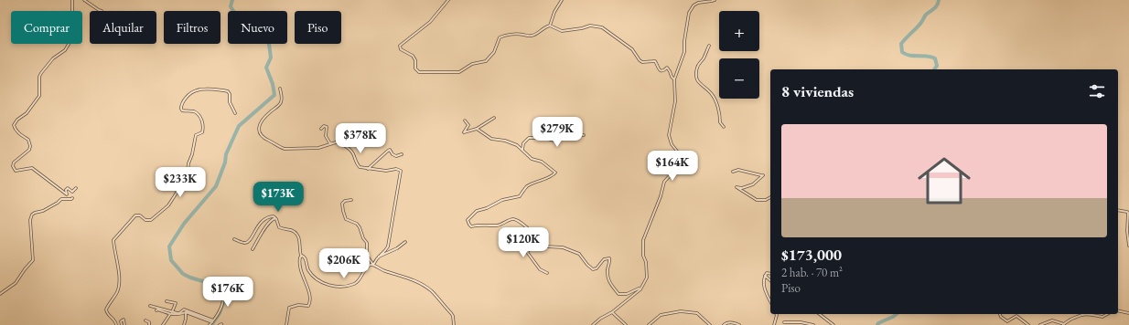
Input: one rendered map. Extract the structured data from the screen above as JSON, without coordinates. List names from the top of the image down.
{
  "page": {
    "map_buttons": ["+", "−"],
    "chip": [
      "Comprar",
      "Alquilar",
      "Filtros",
      "Nuevo",
      "Piso"
    ],
    "heading": "8 viviendas",
    "list": [
      {
        "name": "$173,000",
        "note": "2 hab. · 70 m² · Piso"
      }
    ],
    "price": [
      "$279K",
      "$378K",
      "$164K",
      "$233K",
      "$173K",
      "$120K",
      "$206K",
      "$176K"
    ]
  }
}
